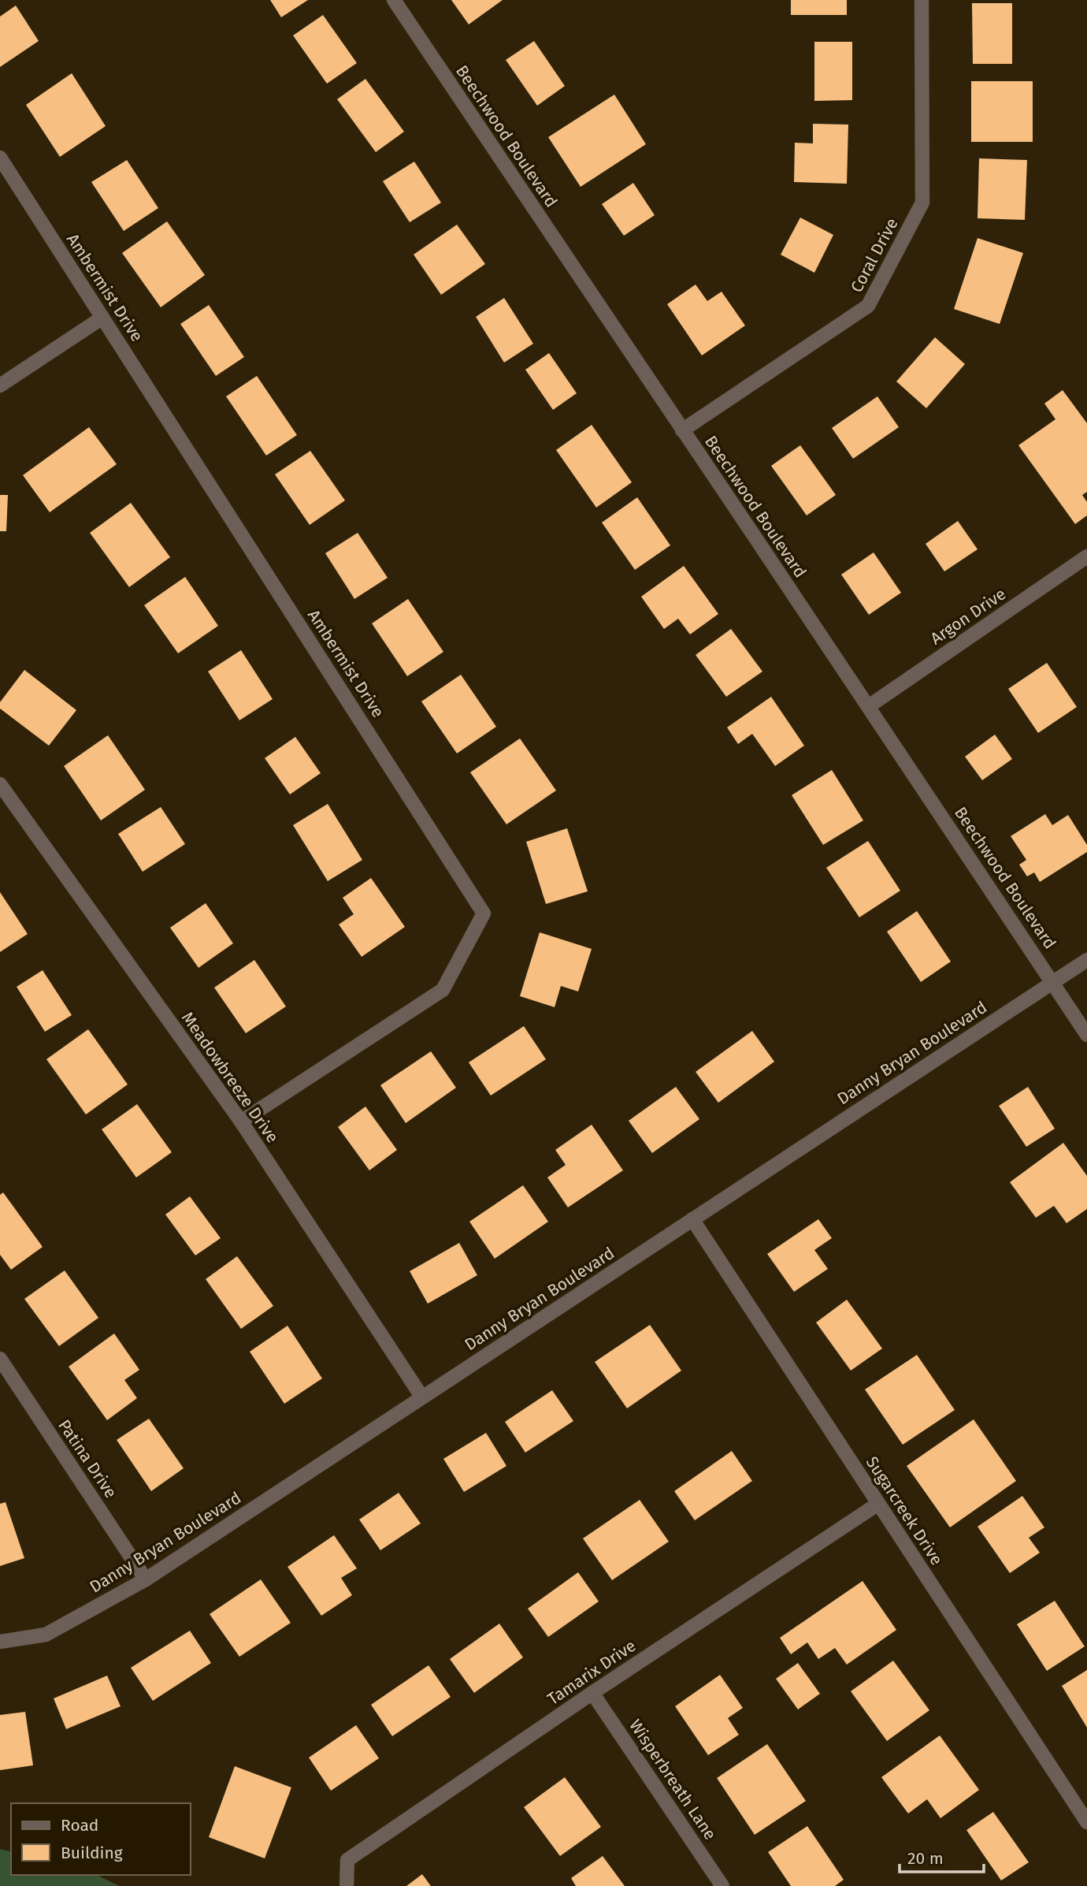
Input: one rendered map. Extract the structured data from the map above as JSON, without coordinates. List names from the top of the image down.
{
  "streets": {
    "street": [
      "Beechwood Boulevard",
      "Coral Drive",
      "Ambermist Drive",
      "Argon Drive",
      "Danny Bryan Boulevard",
      "Meadowbreeze Drive",
      "Patina Drive",
      "Sugarcreek Drive",
      "Tamarix Drive",
      "Wisperbreath Lane"
    ]
  },
  "crossings": [
    ["Beechwood Boulevard", "Coral Drive"],
    ["Beechwood Boulevard", "Argon Drive"],
    ["Beechwood Boulevard", "Danny Bryan Boulevard"],
    ["Ambermist Drive", "Meadowbreeze Drive"],
    ["Danny Bryan Boulevard", "Meadowbreeze Drive"],
    ["Danny Bryan Boulevard", "Patina Drive"],
    ["Danny Bryan Boulevard", "Sugarcreek Drive"],
    ["Sugarcreek Drive", "Tamarix Drive"],
    ["Tamarix Drive", "Wisperbreath Lane"]
  ],
  "legend": ["Road", "Building"],
  "scale_bar": "20 m"
}
